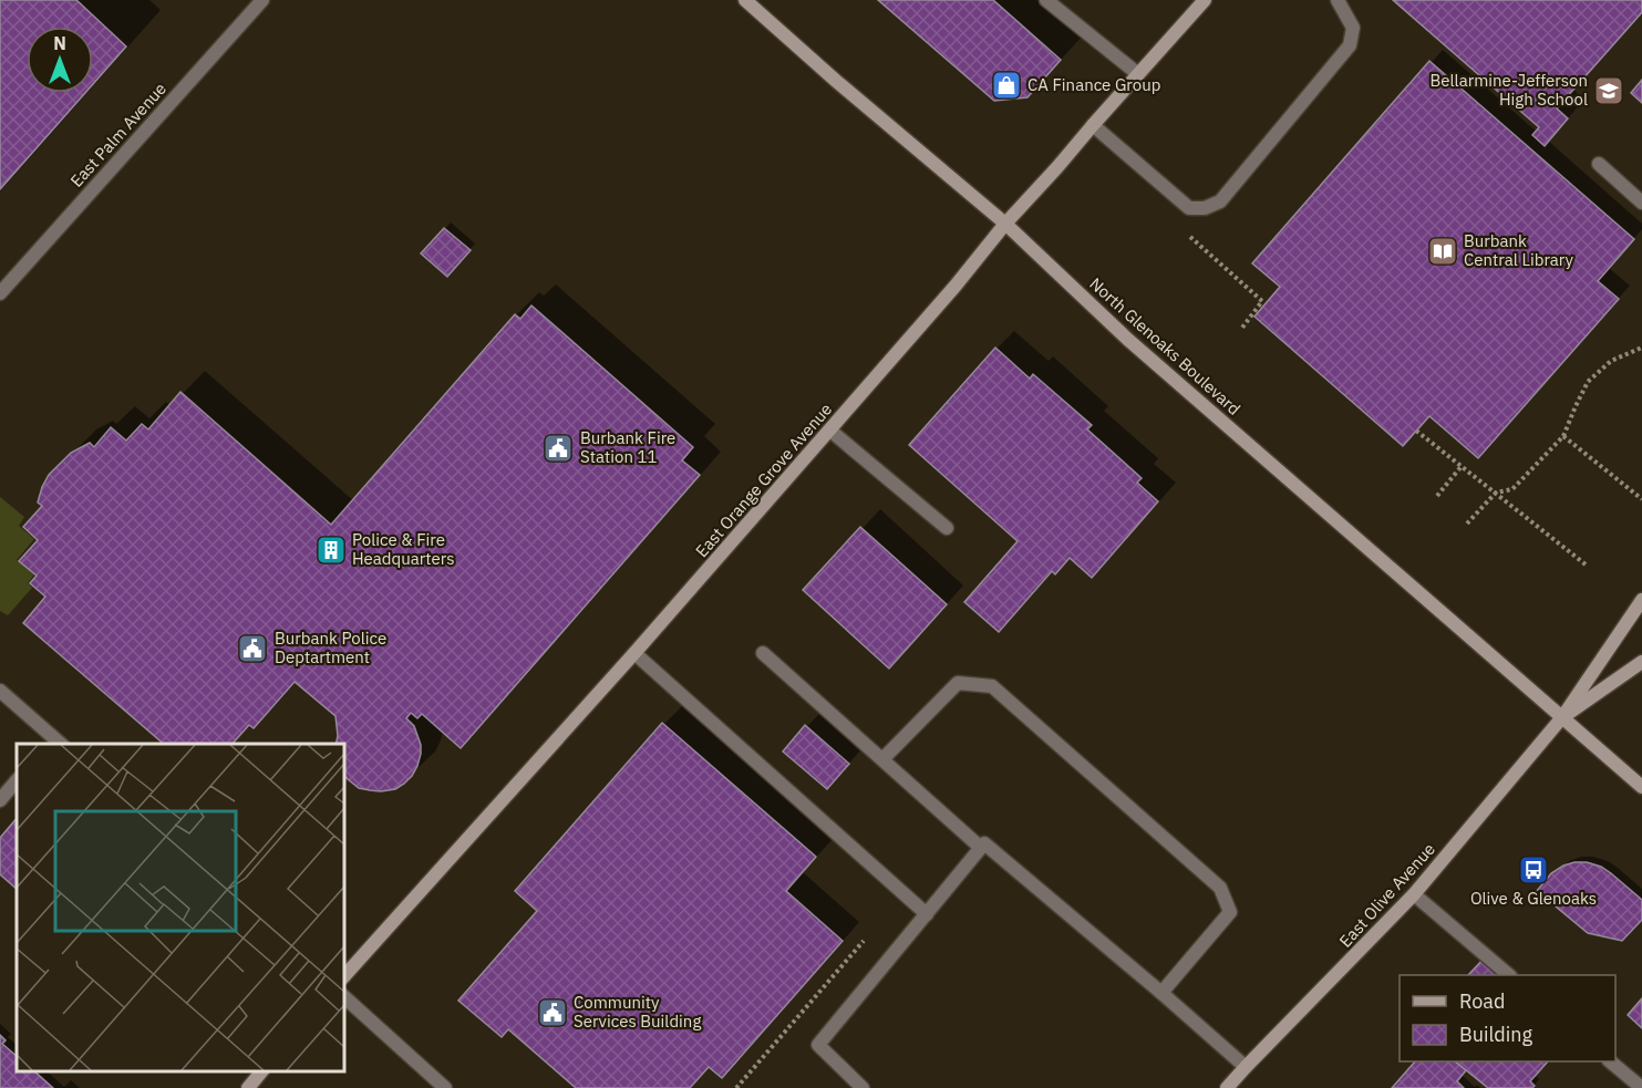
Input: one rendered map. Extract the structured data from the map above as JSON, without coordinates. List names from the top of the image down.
{
  "streets": {
    "main road": ["North Glenoaks Boulevard", "East Orange Grove Avenue", "East Olive Avenue"],
    "street": ["East Palm Avenue"]
  },
  "crossings": [
    ["North Glenoaks Boulevard", "East Orange Grove Avenue"],
    ["North Glenoaks Boulevard", "East Olive Avenue"]
  ],
  "places": {
    "shop": ["CA Finance Group"],
    "school or university": ["Bellarmine-Jefferson High School"],
    "library": ["Burbank Central Library"],
    "public building": ["Burbank Fire Station 11", "Burbank Police Deptartment", "Community Services Building"],
    "building": ["Police & Fire Headquarters"],
    "bus stop": ["Olive & Glenoaks"]
  },
  "legend": ["Road", "Building"],
  "north": "top"
}
